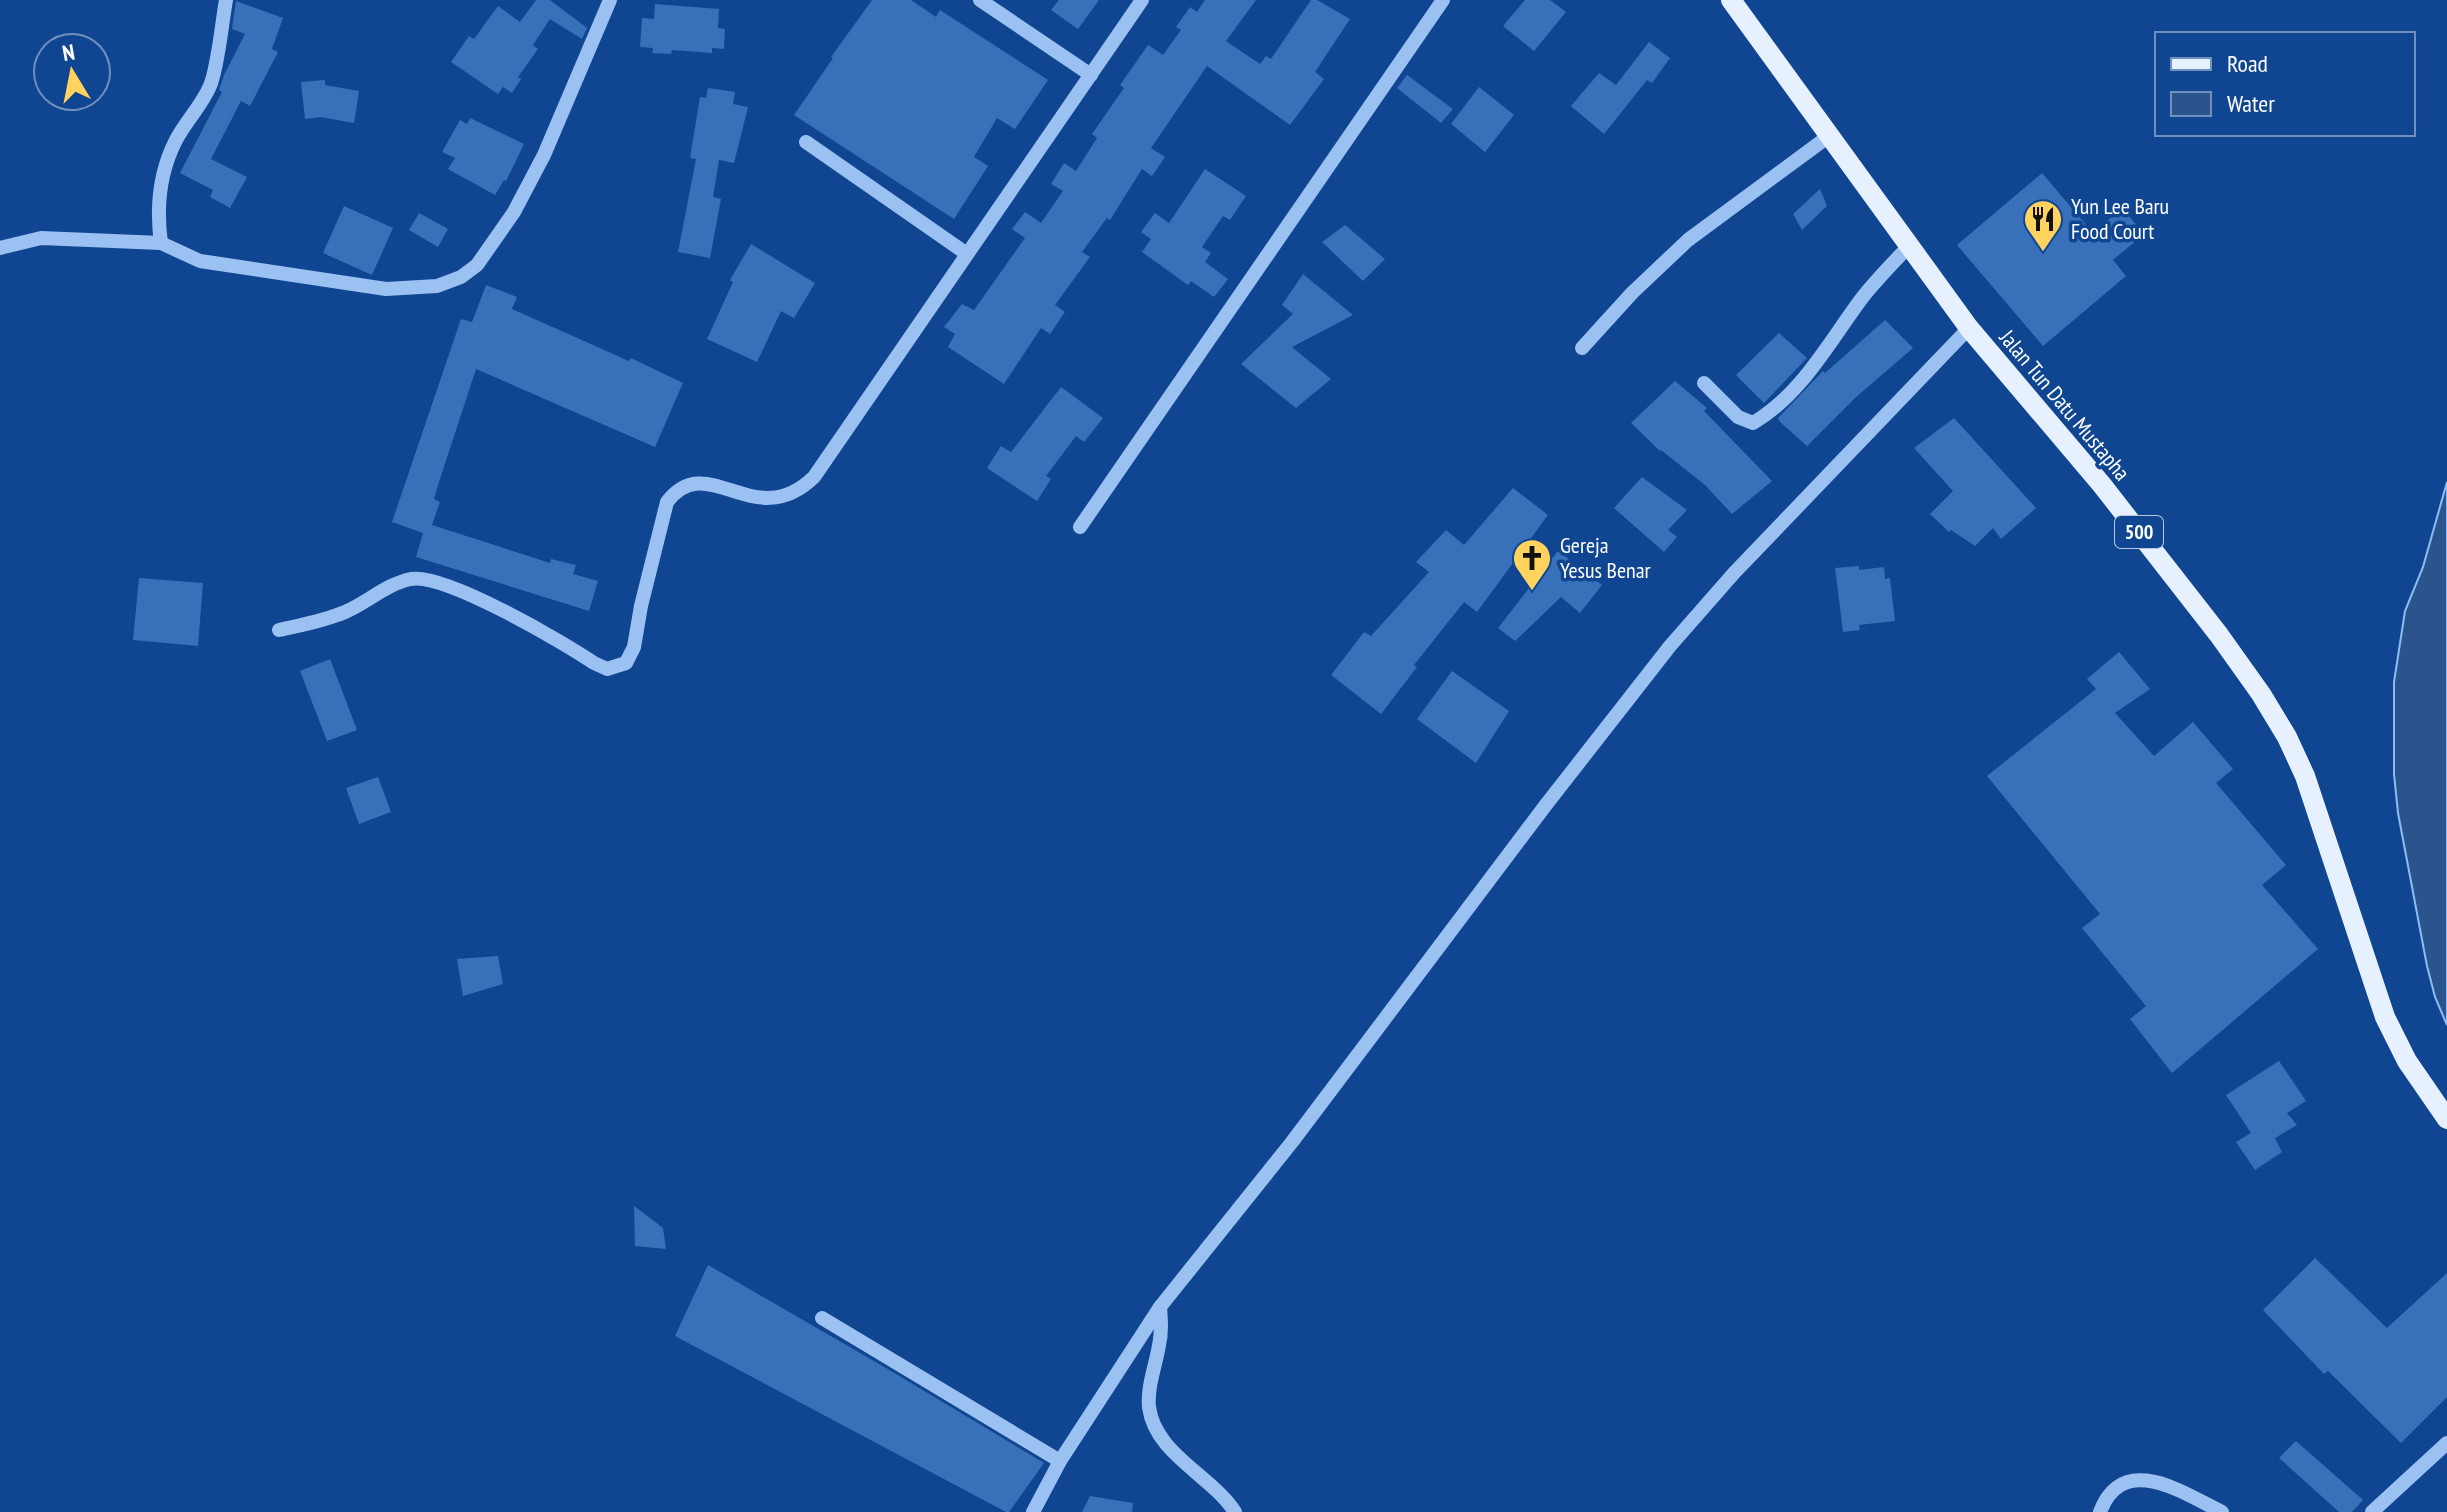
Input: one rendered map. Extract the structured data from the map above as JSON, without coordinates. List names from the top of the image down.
{
  "streets": {
    "main road": ["Jalan Tun Datu Mustapha", "500"]
  },
  "places": {
    "restaurant": ["Yun Lee Baru Food Court"],
    "church": ["Gereja Yesus Benar"]
  },
  "legend": ["Road", "Water"],
  "north": "top"
}
